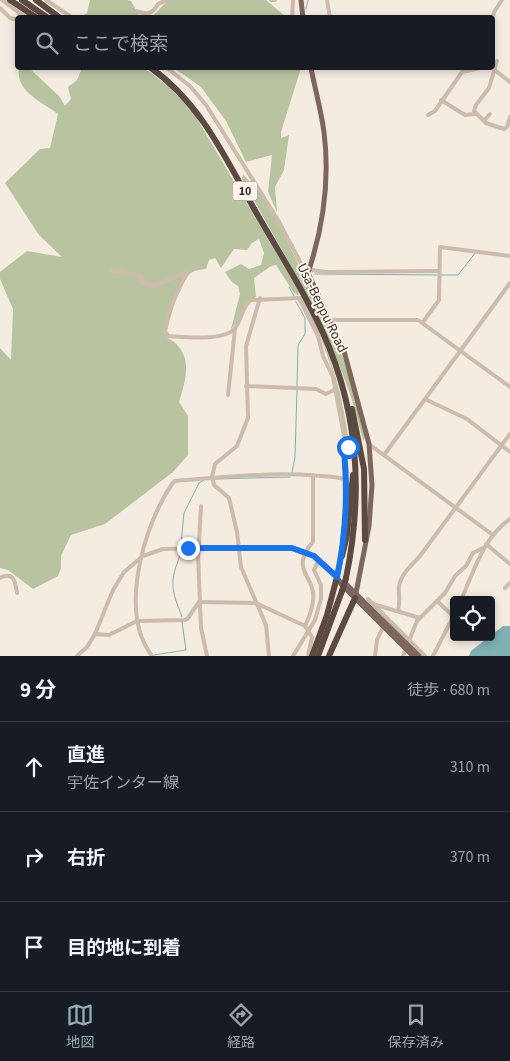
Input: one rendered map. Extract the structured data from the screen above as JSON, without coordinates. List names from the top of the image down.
{
  "streets": {
    "highway": ["10", "Usa-Beppu Road"]
  },
  "page": {
    "search": "ここで検索",
    "heading": ["9 分", "徒歩 · 680 m"],
    "list": [
      ["直進", "宇佐インター線", "310 m"],
      ["右折", "370 m"],
      "目的地に到着"
    ],
    "nav": ["地図", "経路", "保存済み"]
  }
}
